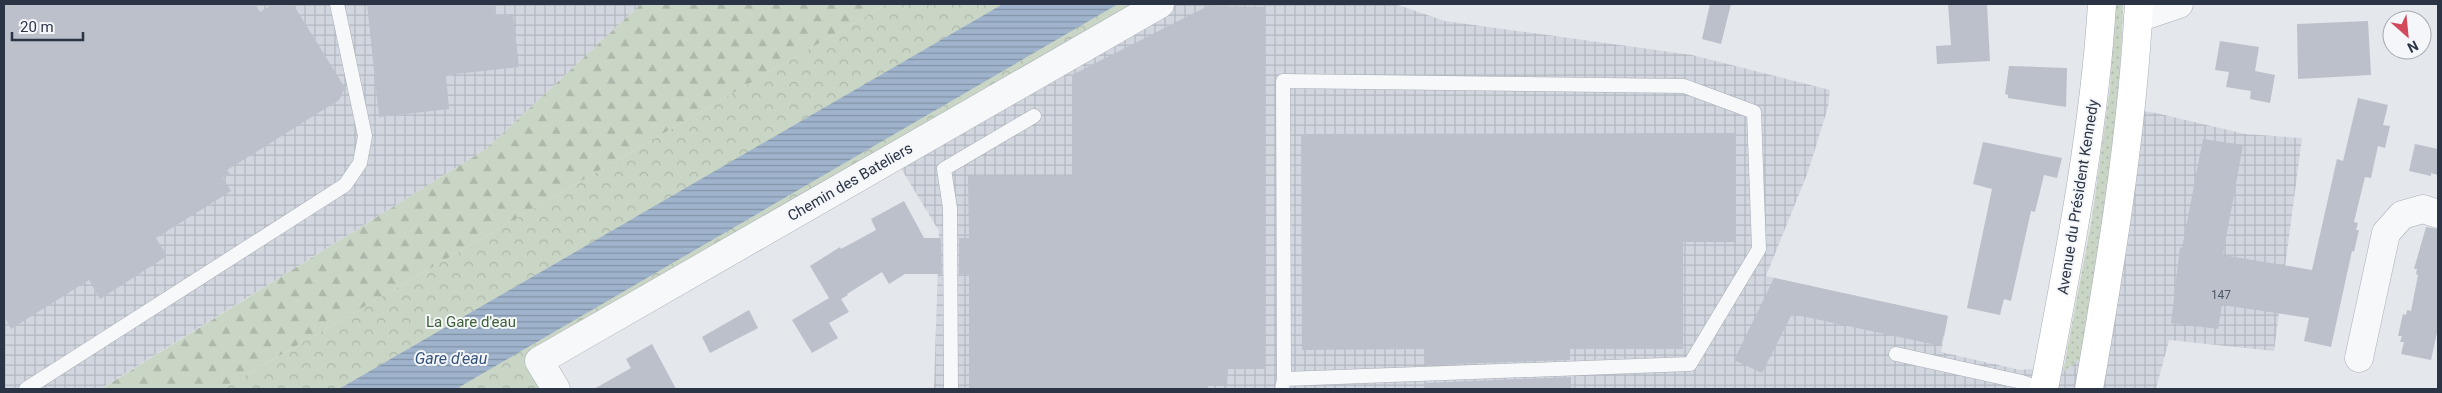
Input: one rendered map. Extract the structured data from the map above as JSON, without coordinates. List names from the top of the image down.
{
  "streets": {
    "main road": ["Avenue du Président Kennedy"],
    "street": ["Chemin des Bateliers"]
  },
  "water": ["Gare d'eau"],
  "parks": ["La Gare d'eau"],
  "house_numbers": ["147"],
  "scale_bar": "20 m",
  "north": "bottom right"
}
